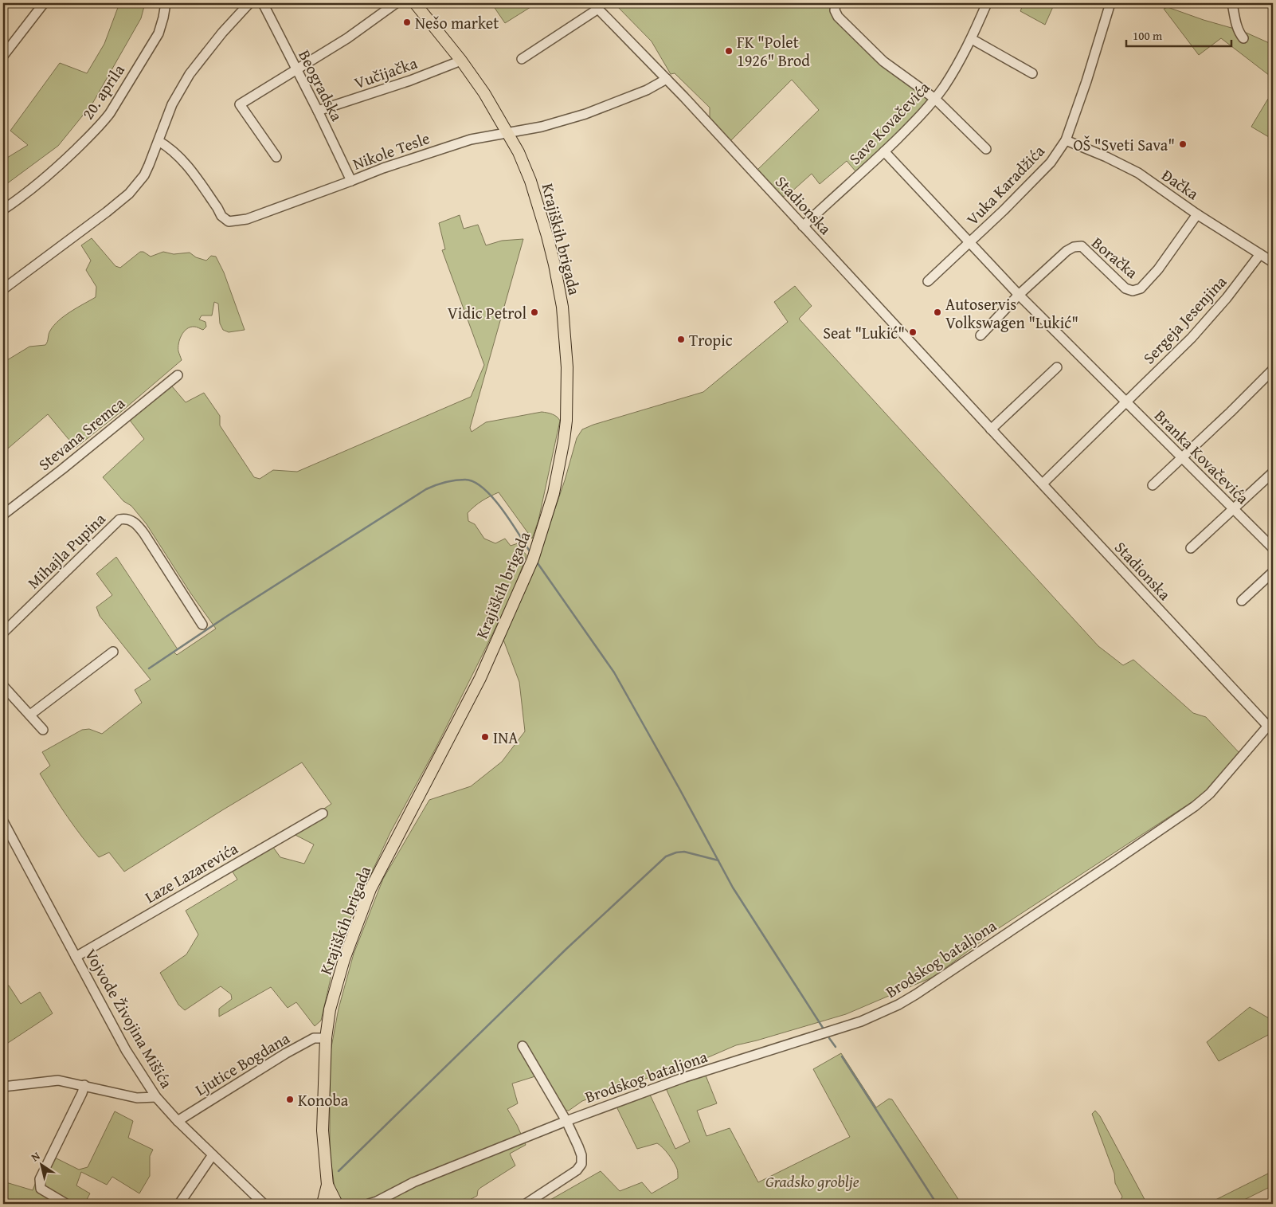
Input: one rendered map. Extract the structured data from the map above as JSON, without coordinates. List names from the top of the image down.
{
  "streets": {
    "main road": ["Krajiških brigada"],
    "street": [
      "Vučijačka",
      "Beogradska",
      "20. aprila",
      "Save Kovačevića",
      "Nikole Tesle",
      "Đačka",
      "Vuka Karadžića",
      "Stadionska",
      "Boračka",
      "Sergeja Jesenjina",
      "Stevana Sremca",
      "Branka Kovačevića",
      "Mihajla Pupina",
      "Laze Lazarevića",
      "Brodskog bataljona",
      "Vojvode Živojina Mišića",
      "Ljutice Bogdana"
    ]
  },
  "crossings": [
    ["Vučijačka", "Beogradska"],
    ["Vučijačka", "Krajiških brigada"],
    ["Beogradska", "Nikole Tesle"],
    ["Save Kovačevića", "Stadionska"],
    ["Save Kovačevića", "Branka Kovačevića"],
    ["Nikole Tesle", "Stadionska"],
    ["Nikole Tesle", "Krajiških brigada"],
    ["Đačka", "Vuka Karadžića"],
    ["Đačka", "Boračka"],
    ["Đačka", "Sergeja Jesenjina"],
    ["Vuka Karadžića", "Branka Kovačevića"],
    ["Stadionska", "Brodskog bataljona"],
    ["Krajiških brigada", "Ljutice Bogdana"],
    ["Boračka", "Branka Kovačevića"],
    ["Sergeja Jesenjina", "Branka Kovačevića"],
    ["Laze Lazarevića", "Vojvode Živojina Mišića"],
    ["Vojvode Živojina Mišića", "Ljutice Bogdana"]
  ],
  "parks": ["Gradsko groblje"],
  "places": [
    "Nešo market",
    "FK \"Polet 1926\" Brod",
    "OŠ \"Sveti Sava\"",
    "Vidic Petrol",
    "Autoservis Volkswagen \"Lukić\"",
    "Seat \"Lukić\"",
    "Tropic",
    "INA",
    "Konoba"
  ],
  "scale_bar": "100 m",
  "north": "top left"
}
